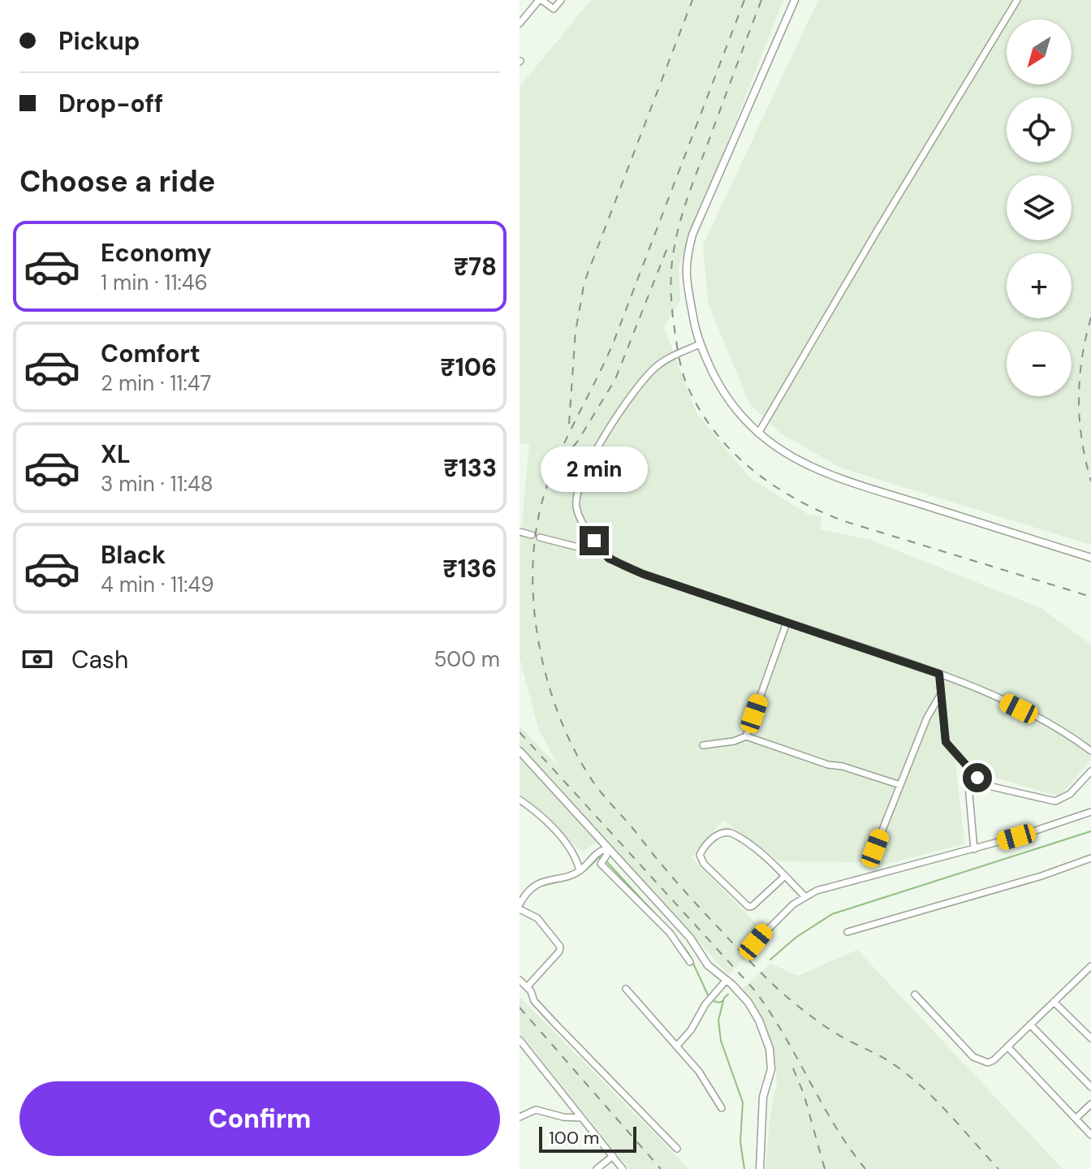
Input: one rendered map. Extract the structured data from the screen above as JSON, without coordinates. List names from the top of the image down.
{
  "scale_bar": "100 m",
  "north": "bottom left",
  "page": {
    "banner": ["Pickup", "Drop-off"],
    "map_buttons": ["+", "−"],
    "heading": "Choose a ride",
    "list": [
      {
        "name": "Economy",
        "note": "1 min · 11:46",
        "value": "₹78"
      },
      {
        "name": "Comfort",
        "note": "2 min · 11:47",
        "value": "₹106"
      },
      {
        "name": "XL",
        "note": "3 min · 11:48",
        "value": "₹133"
      },
      {
        "name": "Black",
        "note": "4 min · 11:49",
        "value": "₹136"
      }
    ],
    "bubble": "2 min",
    "pay": ["Cash", "500 m"],
    "buttons": "Confirm",
    "scale": "100 m"
  }
}
